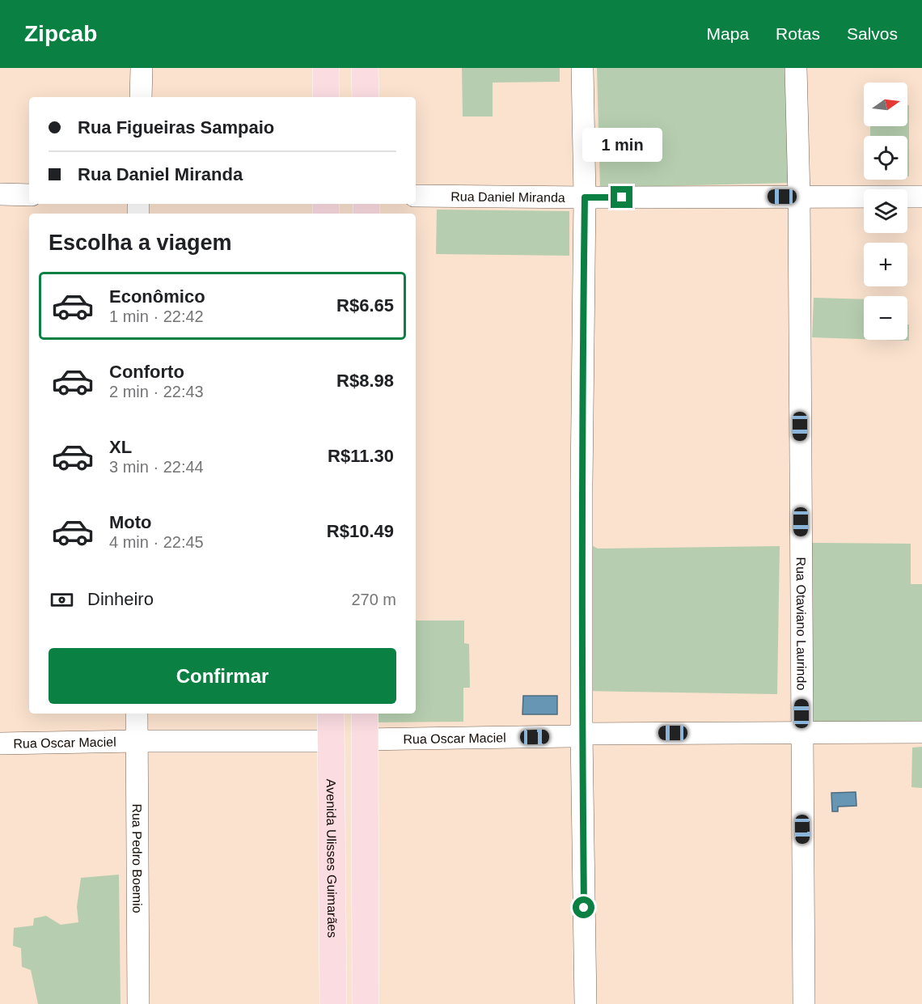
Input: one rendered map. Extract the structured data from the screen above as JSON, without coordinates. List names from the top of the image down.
{
  "streets": {
    "main road": ["Avenida Ulisses Guimarães"],
    "street": [
      "Rua Daniel Miranda",
      "Rua Otaviano Laurindo",
      "Rua Oscar Maciel",
      "Rua Pedro Boemio"
    ]
  },
  "crossings": [
    ["Rua Daniel Miranda", "Rua Otaviano Laurindo"],
    ["Rua Otaviano Laurindo", "Rua Oscar Maciel"],
    ["Rua Oscar Maciel", "Rua Pedro Boemio"],
    ["Rua Oscar Maciel", "Avenida Ulisses Guimarães"]
  ],
  "north": "right",
  "page": {
    "header": "Zipcab",
    "nav": ["Mapa", "Rotas", "Salvos"],
    "map_buttons": ["+", "−"],
    "banner": ["Rua Figueiras Sampaio", "Rua Daniel Miranda"],
    "bubble": "1 min",
    "heading": "Escolha a viagem",
    "list": [
      {
        "name": "Econômico",
        "note": "1 min · 22:42",
        "value": "R$6.65"
      },
      {
        "name": "Conforto",
        "note": "2 min · 22:43",
        "value": "R$8.98"
      },
      {
        "name": "XL",
        "note": "3 min · 22:44",
        "value": "R$11.30"
      },
      {
        "name": "Moto",
        "note": "4 min · 22:45",
        "value": "R$10.49"
      }
    ],
    "pay": ["Dinheiro", "270 m"],
    "buttons": "Confirmar"
  }
}
